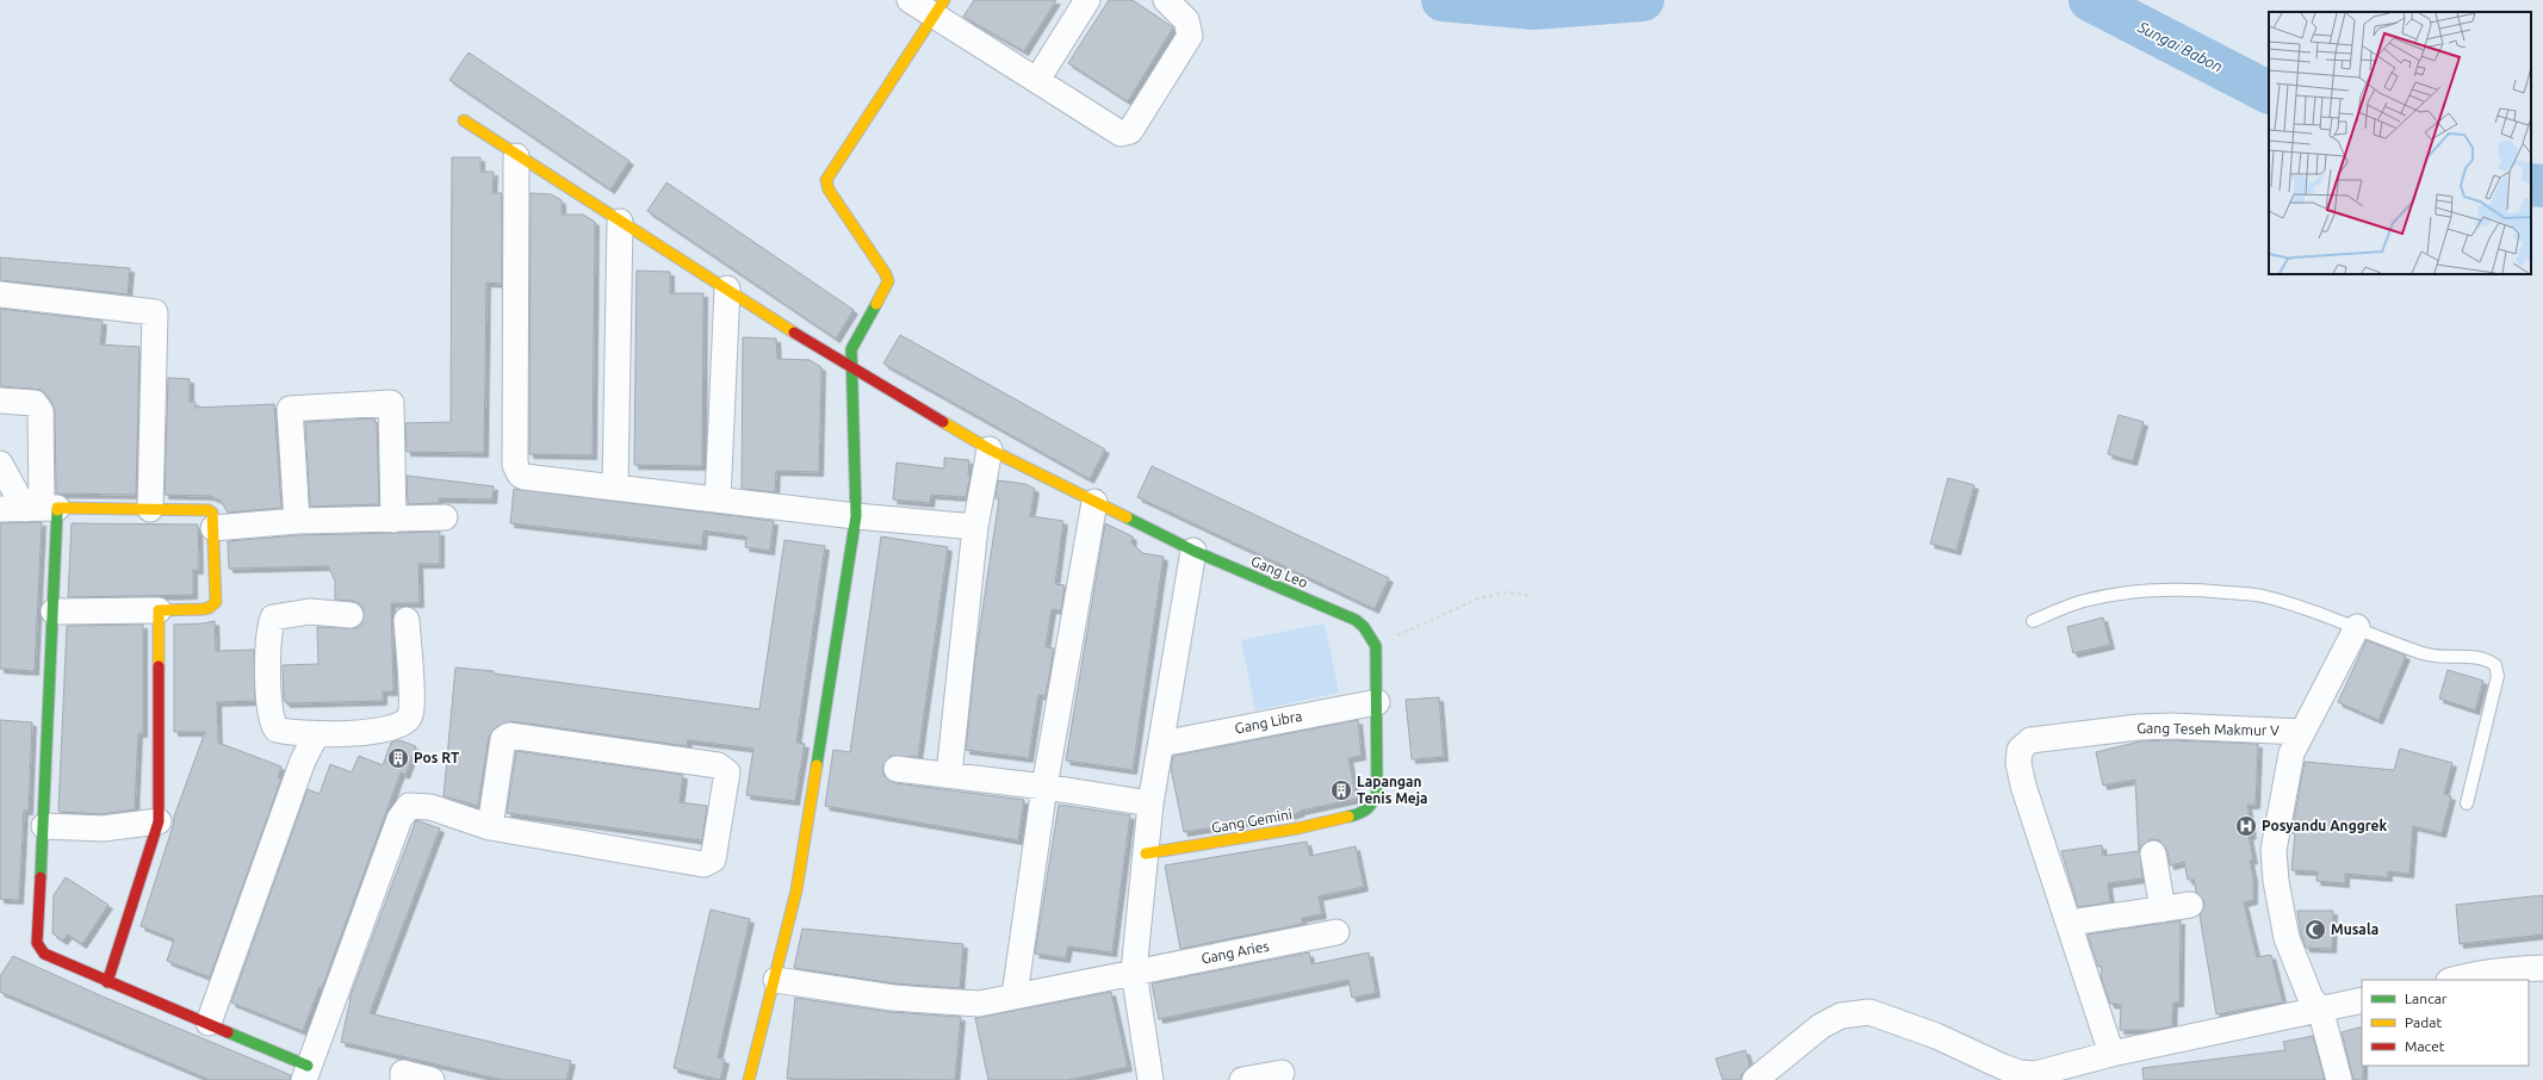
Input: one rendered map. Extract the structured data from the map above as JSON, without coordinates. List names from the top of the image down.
{
  "streets": {
    "street": [
      "Gang Leo",
      "Gang Libra",
      "Gang Teseh Makmur V",
      "Gang Gemini",
      "Gang Aries"
    ]
  },
  "crossings": [
    ["Gang Libra", "Gang Gemini"]
  ],
  "water": ["Sungai Babon"],
  "places": {
    "building": ["Pos RT", "Lapangan Tenis Meja"],
    "hospital": ["Posyandu Anggrek"],
    "mosque": ["Musala"]
  },
  "legend": ["Lancar", "Padat", "Macet"]
}
